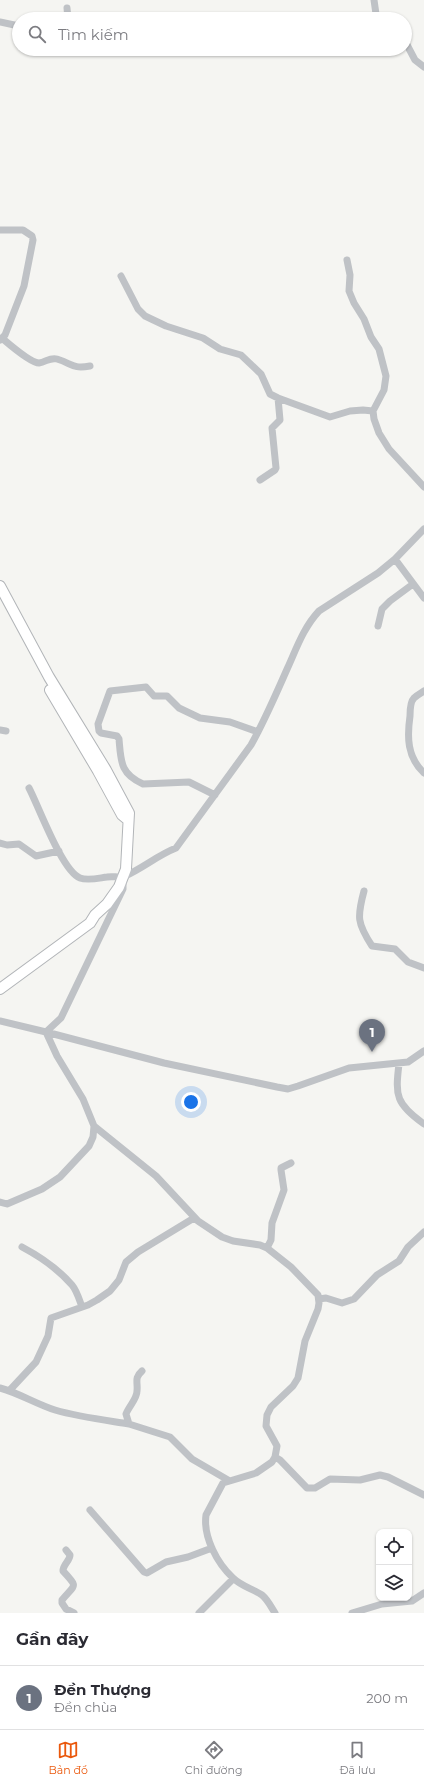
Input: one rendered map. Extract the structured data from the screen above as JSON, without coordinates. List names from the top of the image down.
{
  "page": {
    "search": "Tìm kiếm",
    "pins": "1",
    "heading": "Gần đây",
    "list": [
      {
        "mark": "1",
        "name": "Đền Thượng",
        "note": "Đền chùa",
        "value": "200 m"
      }
    ],
    "nav": ["Bản đồ", "Chỉ đường", "Đã lưu"]
  }
}
